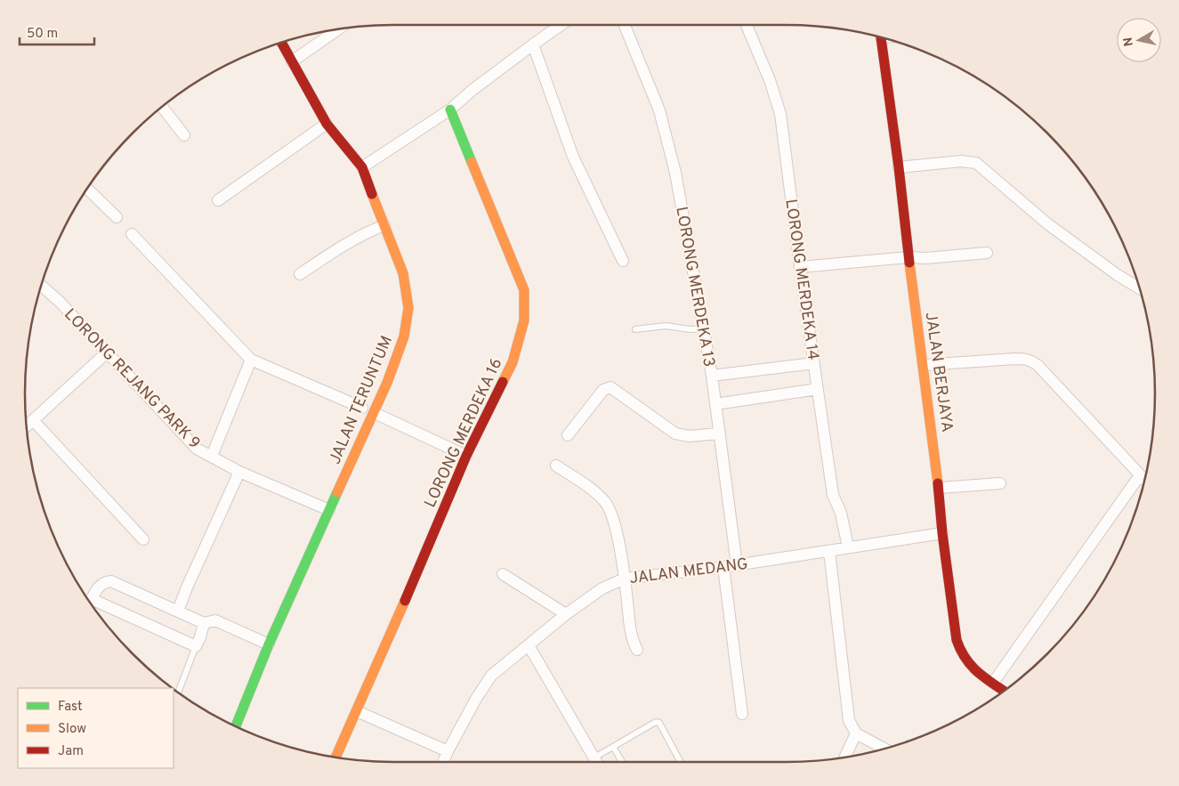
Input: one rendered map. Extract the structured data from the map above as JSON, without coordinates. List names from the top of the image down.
{
  "streets": {
    "street": [
      "LORONG MERDEKA 14",
      "LORONG MERDEKA 13",
      "JALAN BERJAYA",
      "LORONG REJANG PARK 9",
      "JALAN TERUNTUM",
      "LORONG MERDEKA 16",
      "JALAN MEDANG"
    ]
  },
  "crossings": [
    ["LORONG MERDEKA 14", "JALAN MEDANG"],
    ["LORONG MERDEKA 13", "JALAN MEDANG"],
    ["JALAN BERJAYA", "JALAN MEDANG"],
    ["LORONG REJANG PARK 9", "JALAN TERUNTUM"]
  ],
  "legend": ["Fast", "Slow", "Jam"],
  "scale_bar": "50 m",
  "north": "left"
}
